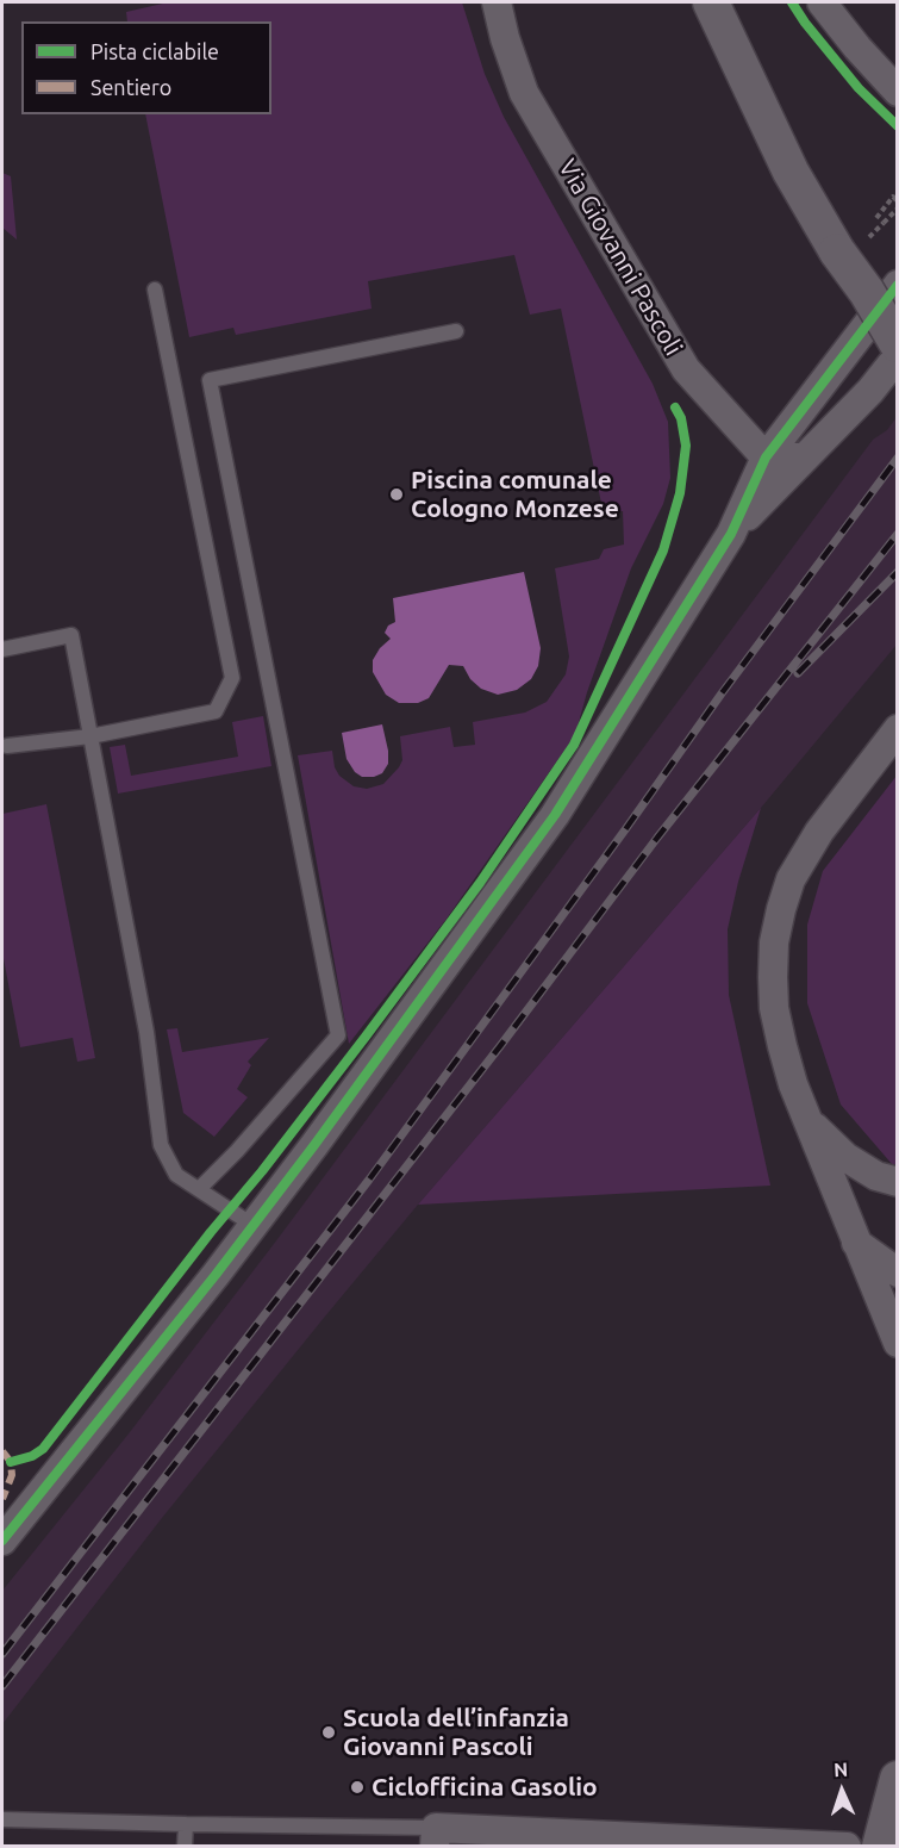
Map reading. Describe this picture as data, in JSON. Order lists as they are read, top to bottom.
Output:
{
  "streets": {
    "street": ["Via Giovanni Pascoli"]
  },
  "places": ["Piscina comunale Cologno Monzese", "Scuola dell’infanzia Giovanni Pascoli", "Ciclofficina Gasolio"],
  "legend": ["Pista ciclabile", "Sentiero"],
  "north": "top"
}
